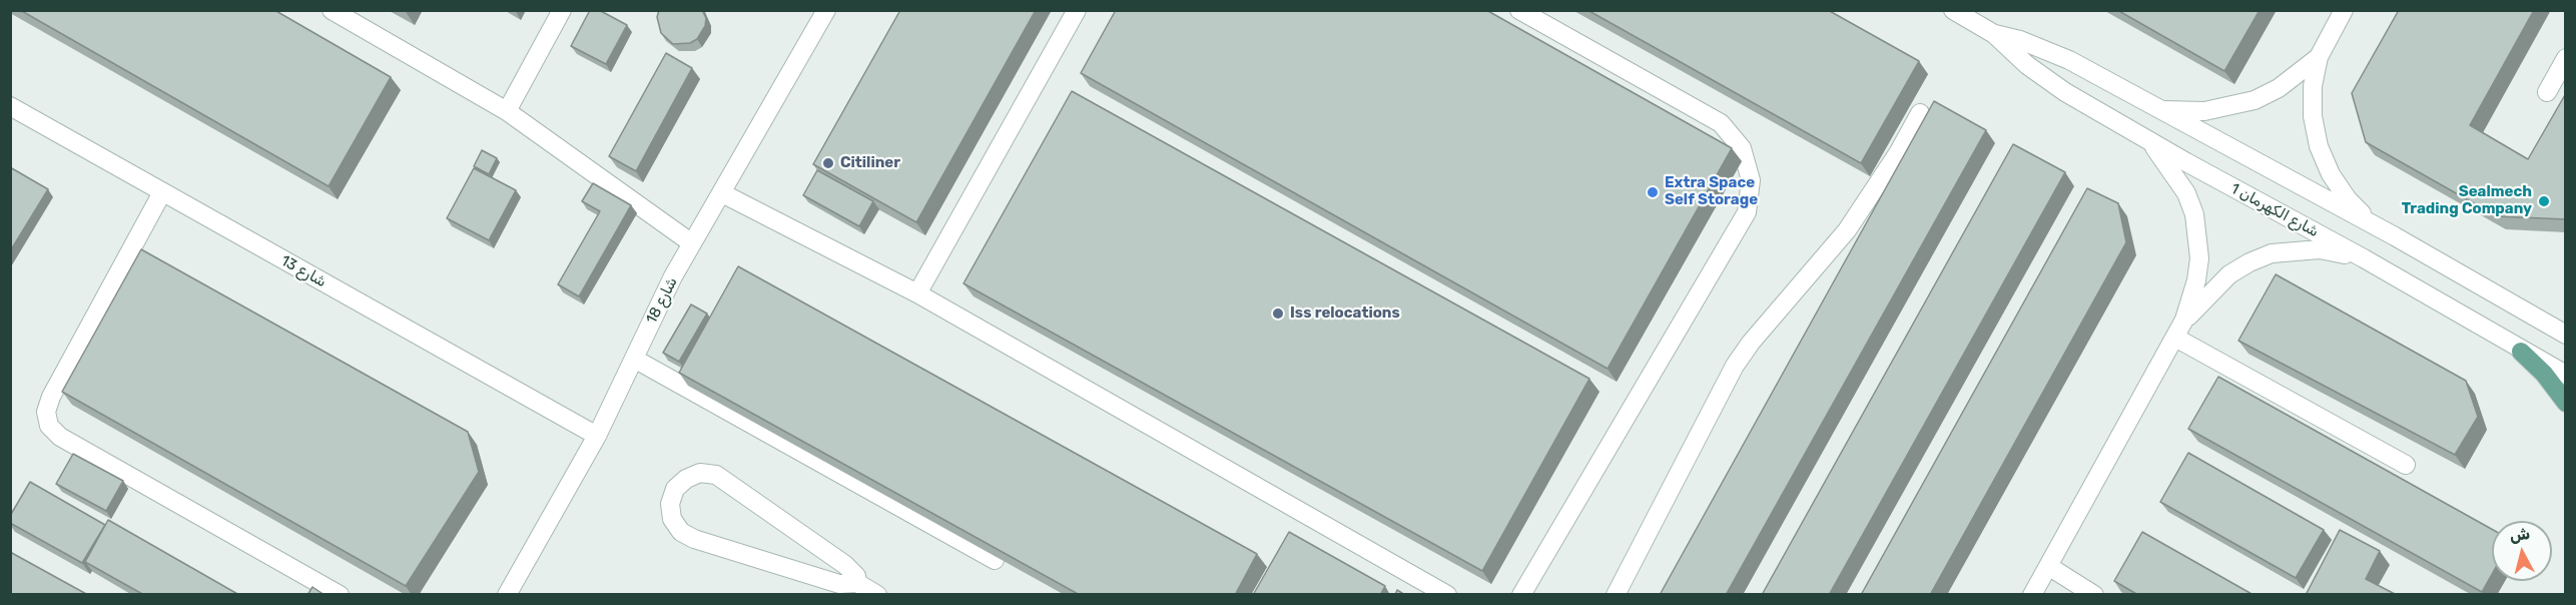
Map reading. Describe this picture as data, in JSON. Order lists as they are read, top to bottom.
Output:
{
  "streets": {
    "street": ["شارع الكهرمان 1", "شارع 13", "شارع 18"]
  },
  "crossings": [
    ["شارع 13", "شارع 18"]
  ],
  "places": [
    "Citiliner",
    "Extra Space Self Storage",
    "Sealmech Trading Company",
    "Iss relocations"
  ],
  "north": "top"
}
